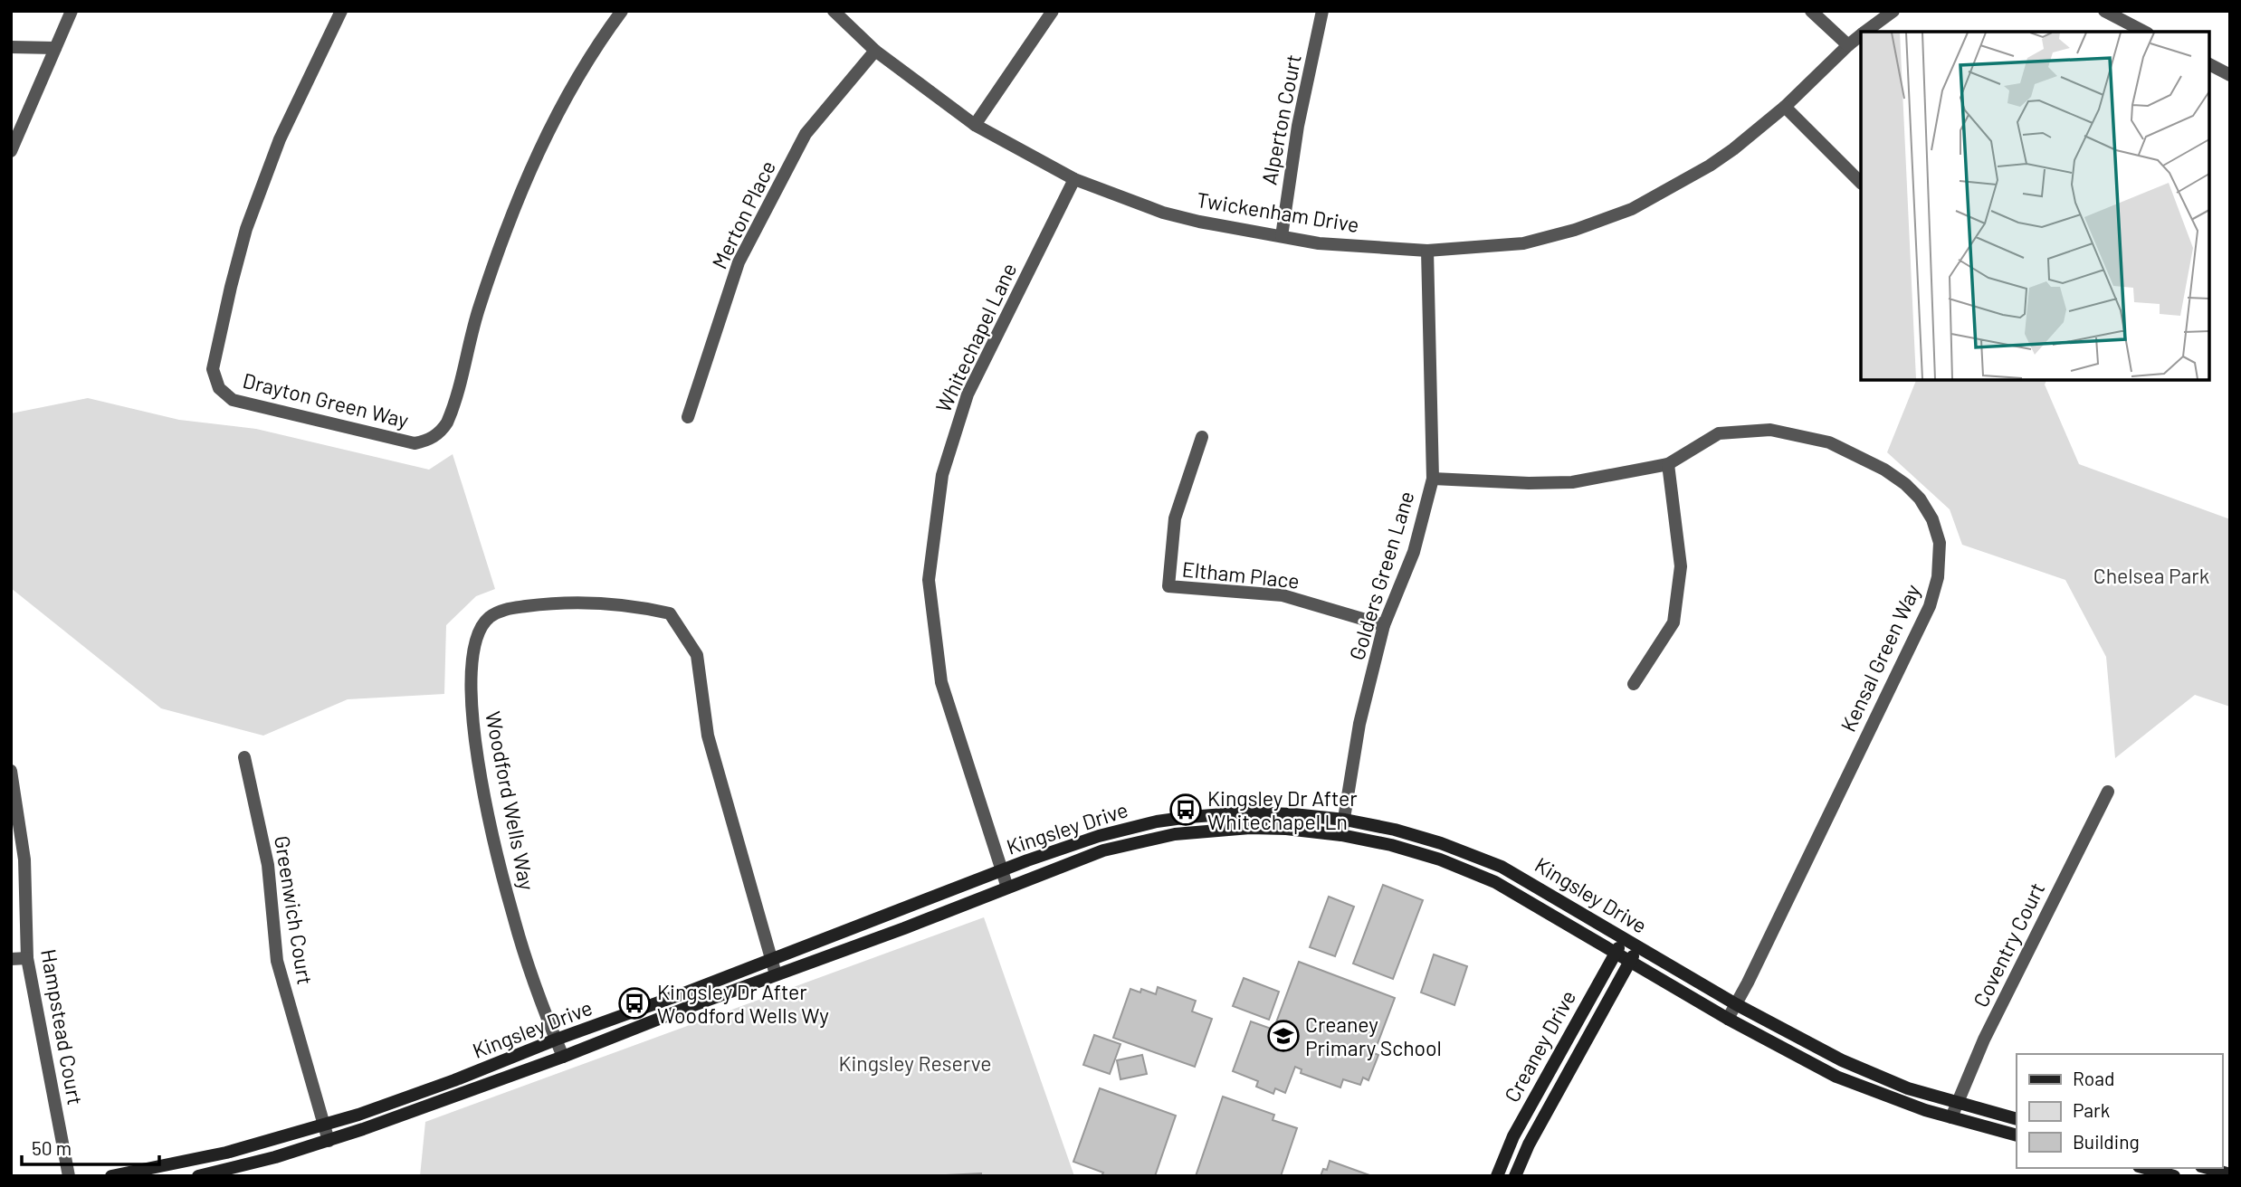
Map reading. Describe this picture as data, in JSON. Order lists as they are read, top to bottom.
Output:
{
  "streets": {
    "main road": ["Kingsley Drive", "Creaney Drive"],
    "street": [
      "Alperton Court",
      "Twickenham Drive",
      "Merton Place",
      "Whitechapel Lane",
      "Drayton Green Way",
      "Eltham Place",
      "Golders Green Lane",
      "Kensal Green Way",
      "Woodford Wells Way",
      "Greenwich Court",
      "Coventry Court",
      "Hampstead Court"
    ]
  },
  "crossings": [
    ["Alperton Court", "Twickenham Drive"],
    ["Twickenham Drive", "Merton Place"],
    ["Twickenham Drive", "Whitechapel Lane"],
    ["Twickenham Drive", "Golders Green Lane"],
    ["Whitechapel Lane", "Kingsley Drive"],
    ["Eltham Place", "Golders Green Lane"],
    ["Golders Green Lane", "Kensal Green Way"],
    ["Golders Green Lane", "Kingsley Drive"],
    ["Kensal Green Way", "Kingsley Drive"],
    ["Woodford Wells Way", "Kingsley Drive"],
    ["Kingsley Drive", "Greenwich Court"],
    ["Kingsley Drive", "Coventry Court"],
    ["Kingsley Drive", "Creaney Drive"]
  ],
  "parks": ["Chelsea Park", "Kingsley Reserve"],
  "places": {
    "bus stop": ["Kingsley Dr After Whitechapel Ln", "Kingsley Dr After Woodford Wells Wy"],
    "school or university": ["Creaney Primary School"]
  },
  "legend": ["Road", "Park", "Building"],
  "scale_bar": "50 m"
}
